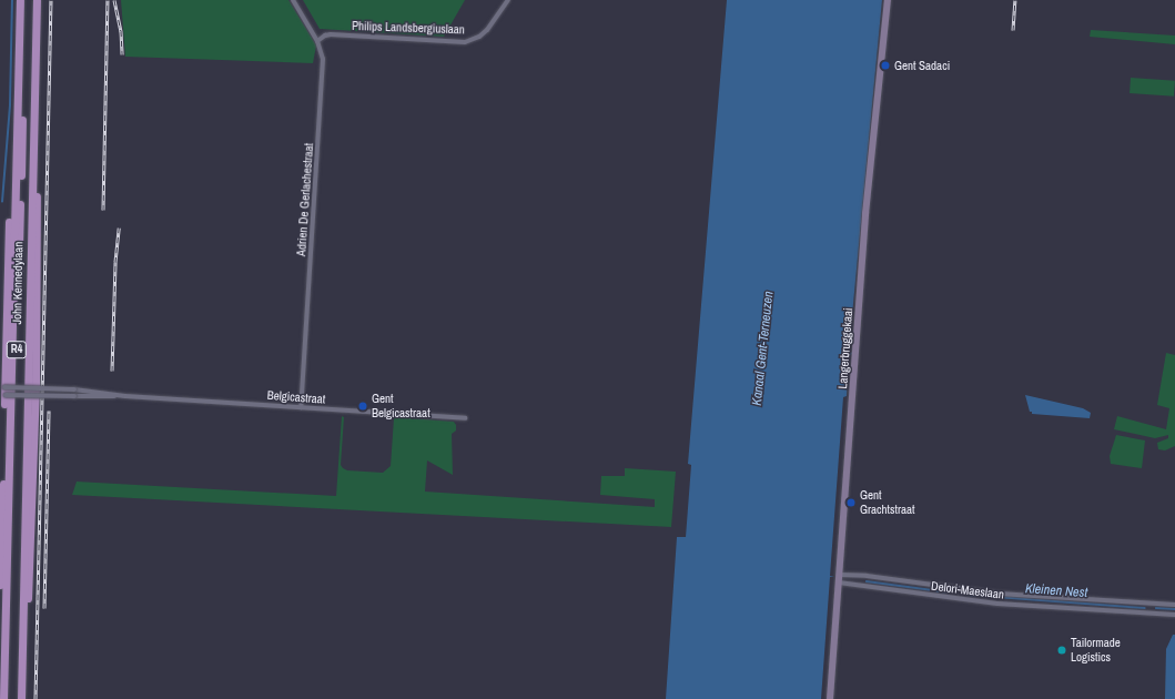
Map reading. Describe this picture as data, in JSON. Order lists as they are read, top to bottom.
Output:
{
  "streets": {
    "highway": ["John Kennedylaan", "R4"],
    "main road": ["Langerbruggekaai"],
    "street": [
      "Philips Landsbergiuslaan",
      "Adrien De Gerlachestraat",
      "Belgicastraat",
      "Delori-Maeslaan"
    ]
  },
  "crossings": [
    ["Philips Landsbergiuslaan", "Adrien De Gerlachestraat"],
    ["Adrien De Gerlachestraat", "Belgicastraat"],
    ["John Kennedylaan", "R4"],
    ["Langerbruggekaai", "Delori-Maeslaan"],
    ["R4", "Belgicastraat"]
  ],
  "water": ["Kanaal Gent-Terneuzen", "Kleinen Nest"],
  "places": [
    "Gent Sadaci",
    "Gent Belgicastraat",
    "Gent Grachtstraat",
    "Tailormade Logistics"
  ]
}
